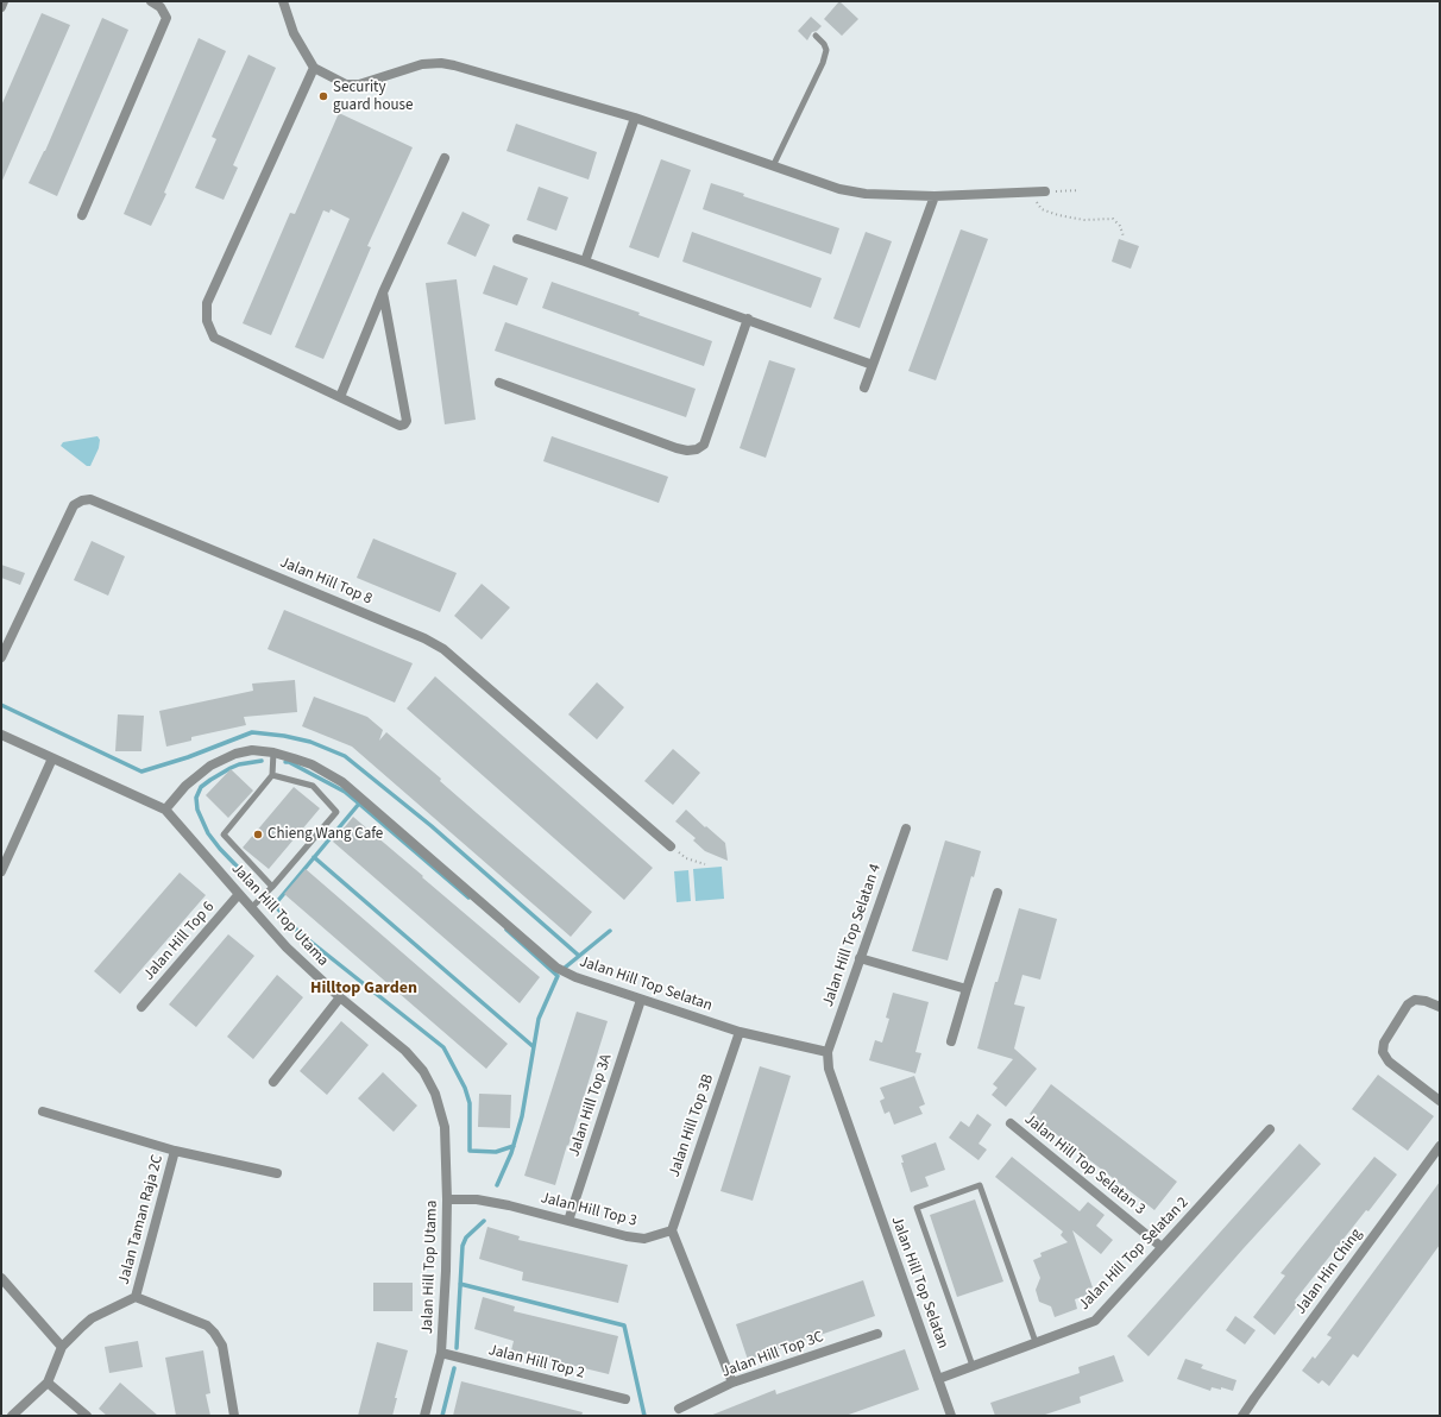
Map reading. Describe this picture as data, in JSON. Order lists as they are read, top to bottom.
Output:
{
  "streets": {
    "street": [
      "Jalan Hill Top 8",
      "Jalan Hill Top Utama",
      "Jalan Hill Top Selatan 4",
      "Jalan Hill Top 6",
      "Jalan Hill Top Selatan",
      "Jalan Hill Top 3A",
      "Jalan Hill Top 3B",
      "Jalan Hill Top Selatan 3",
      "Jalan Hill Top 3",
      "Jalan Taman Raja 2C",
      "Jalan Hill Top Selatan 2",
      "Jalan Hin Ching",
      "Jalan Hill Top 3C",
      "Jalan Hill Top 2"
    ]
  },
  "crossings": [
    ["Jalan Hill Top Utama", "Jalan Hill Top 6"],
    ["Jalan Hill Top Utama", "Jalan Hill Top Selatan"],
    ["Jalan Hill Top Utama", "Jalan Hill Top 3"],
    ["Jalan Hill Top Utama", "Jalan Hill Top 2"],
    ["Jalan Hill Top Selatan 4", "Jalan Hill Top Selatan"],
    ["Jalan Hill Top Selatan", "Jalan Hill Top 3A"],
    ["Jalan Hill Top Selatan", "Jalan Hill Top 3B"],
    ["Jalan Hill Top Selatan", "Jalan Hill Top Selatan 2"],
    ["Jalan Hill Top 3A", "Jalan Hill Top 3"],
    ["Jalan Hill Top 3B", "Jalan Hill Top 3"],
    ["Jalan Hill Top Selatan 3", "Jalan Hill Top Selatan 2"]
  ],
  "districts": ["Hilltop Garden"],
  "places": ["Security guard house", "Chieng Wang Cafe"]
}
